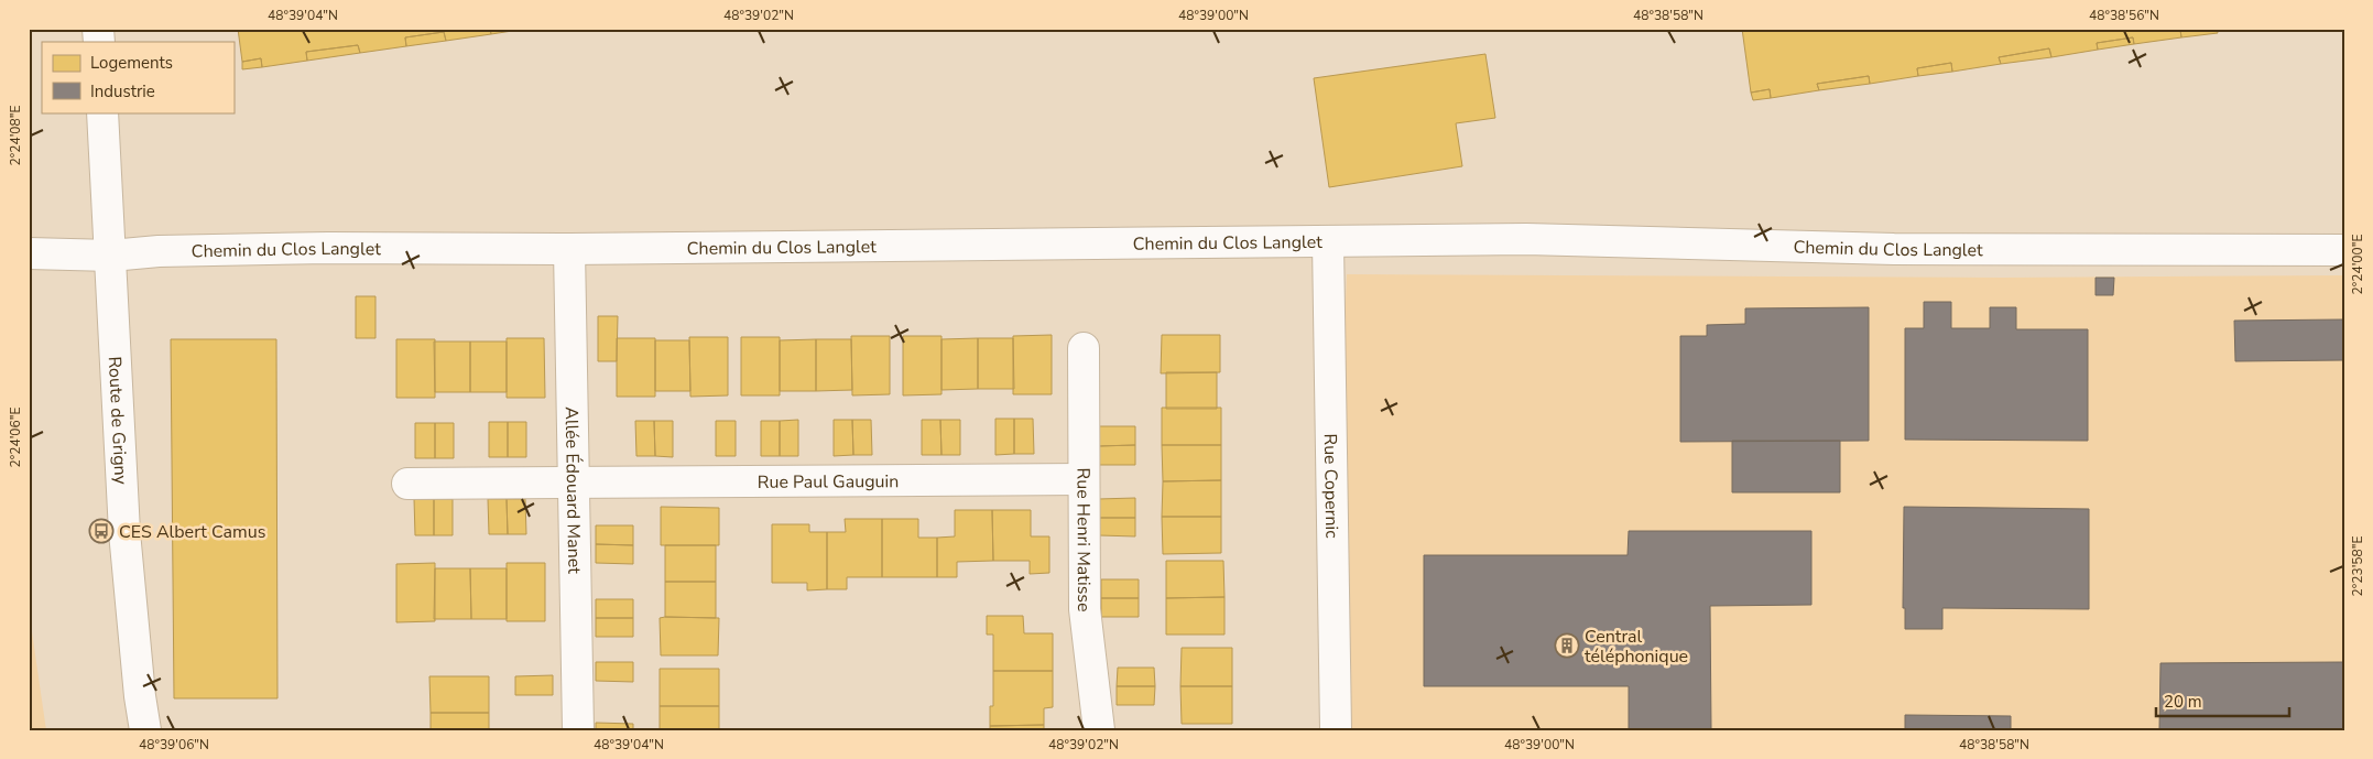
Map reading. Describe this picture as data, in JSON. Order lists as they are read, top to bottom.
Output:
{
  "streets": {
    "street": [
      "Chemin du Clos Langlet",
      "Route de Grigny",
      "Rue Paul Gauguin",
      "Rue Copernic",
      "Allée Édouard Manet",
      "Rue Henri Matisse"
    ]
  },
  "crossings": [
    ["Chemin du Clos Langlet", "Route de Grigny"],
    ["Chemin du Clos Langlet", "Rue Copernic"],
    ["Chemin du Clos Langlet", "Allée Édouard Manet"],
    ["Rue Paul Gauguin", "Allée Édouard Manet"],
    ["Rue Paul Gauguin", "Rue Henri Matisse"]
  ],
  "places": {
    "bus stop": ["CES Albert Camus"],
    "building": ["Central téléphonique"]
  },
  "legend": ["Logements", "Industrie"],
  "scale_bar": "20 m",
  "coordinates": [
    "48°39'04\"N",
    "48°39'02\"N",
    "48°39'00\"N",
    "48°38'58\"N",
    "48°38'56\"N",
    "2°24'08\"E",
    "2°24'00\"E",
    "2°24'06\"E",
    "2°23'58\"E",
    "48°39'06\"N"
  ]
}
